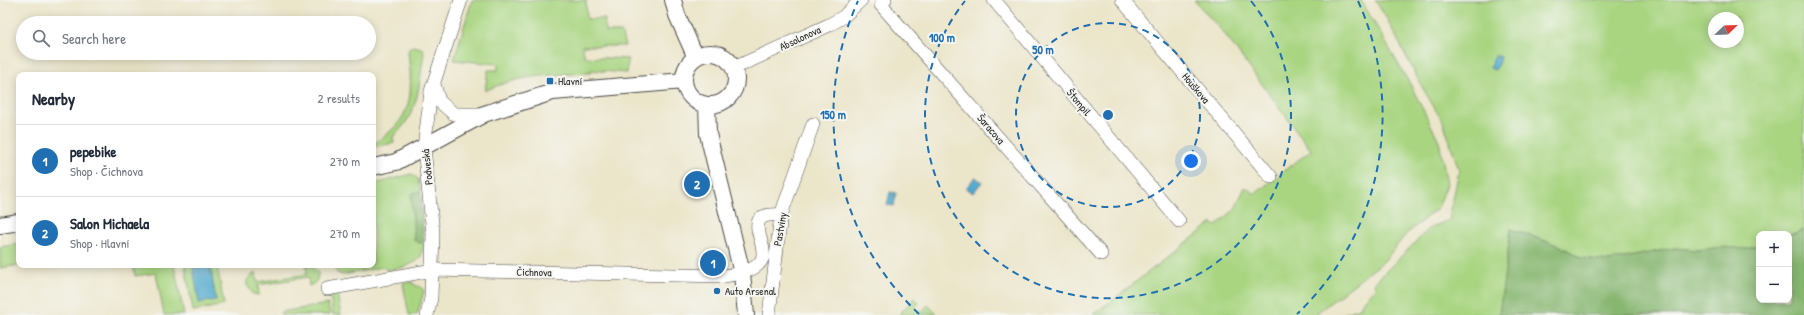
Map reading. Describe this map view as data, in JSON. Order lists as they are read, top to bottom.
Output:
{
  "streets": {
    "street": [
      "Absolonova",
      "Houškova",
      "Štompil",
      "Šaracova",
      "Podveská",
      "Pastviny",
      "Čichnova"
    ]
  },
  "crossings": [
    ["Podveská", "Čichnova"]
  ],
  "places": {
    "transit": ["Hlavní"],
    "other": ["Auto Arsenal"]
  },
  "north": "top right",
  "page": {
    "search": "Search here",
    "heading": ["Nearby", "2 results"],
    "list": [
      {
        "mark": "1",
        "name": "pepebike",
        "note": "Shop · Čichnova",
        "value": "270 m"
      },
      {
        "mark": "2",
        "name": "Salon Michaela",
        "note": "Shop · Hlavní",
        "value": "270 m"
      }
    ],
    "pins": ["2", "1"],
    "map_buttons": ["+", "−"]
  },
  "rings": ["100 m", "50 m", "150 m"]
}
